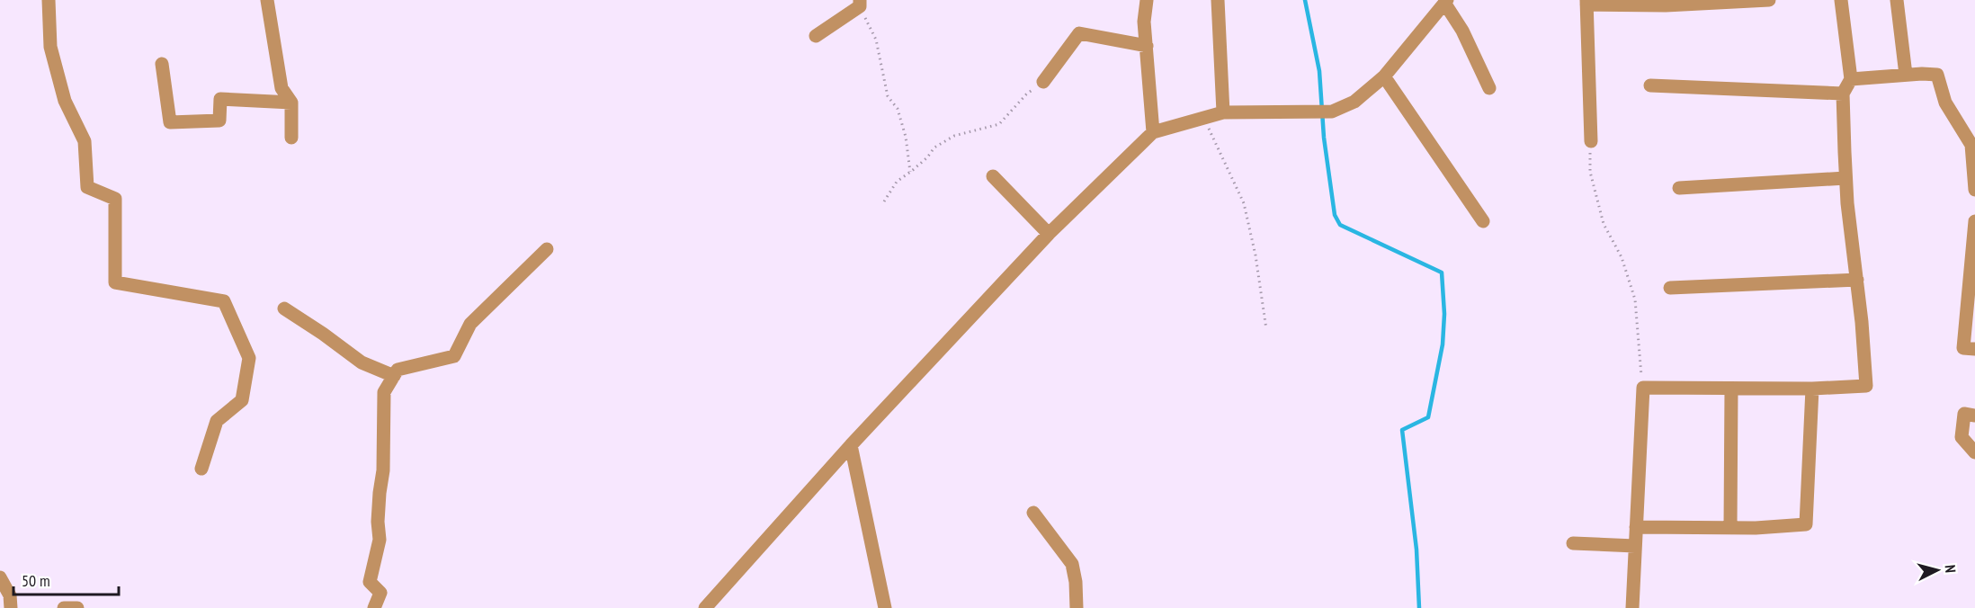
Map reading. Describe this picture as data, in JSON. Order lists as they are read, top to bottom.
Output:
{
  "scale_bar": "50 m",
  "north": "right"
}
